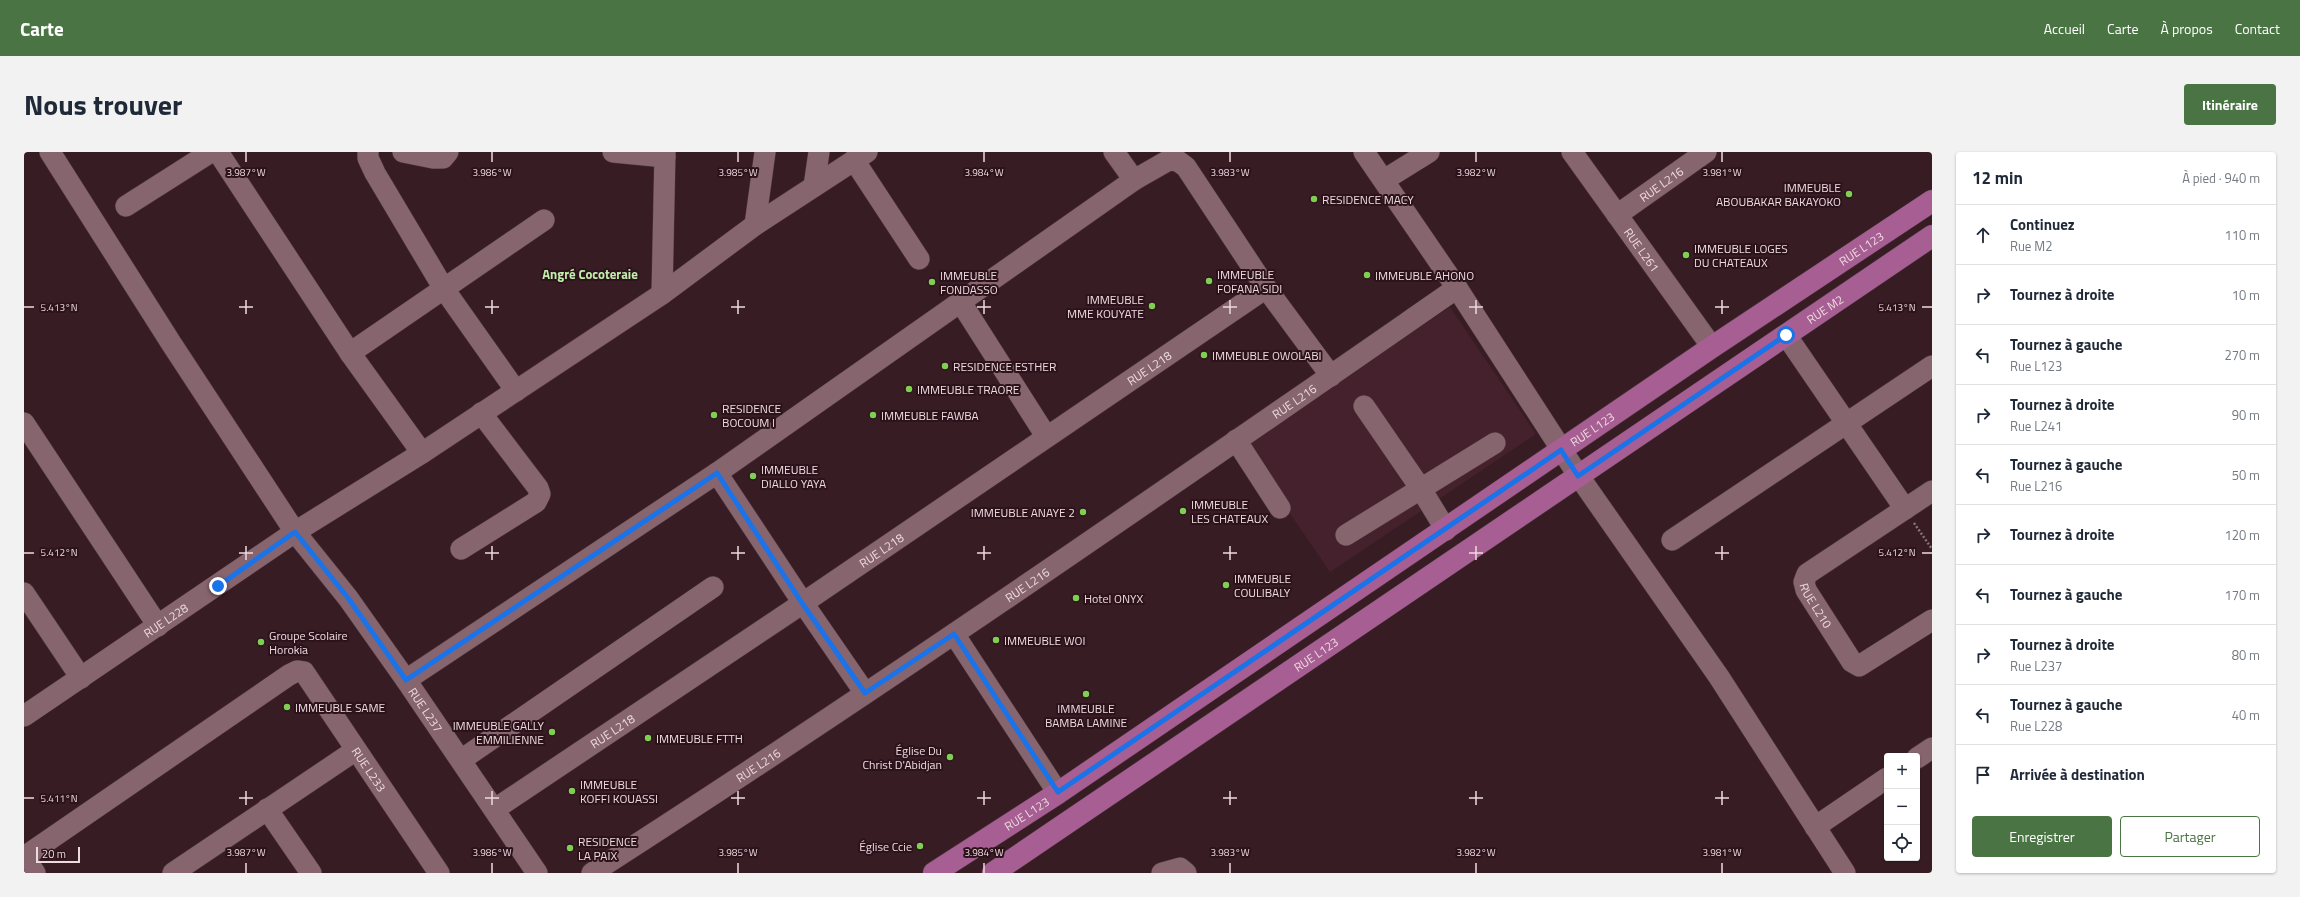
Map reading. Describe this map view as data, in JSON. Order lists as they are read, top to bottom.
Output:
{
  "streets": {
    "main road": ["RUE L123", "RUE M2"],
    "street": [
      "RUE L216",
      "RUE L261",
      "RUE L218",
      "RUE L210",
      "RUE L228",
      "RUE L237",
      "RUE L233"
    ]
  },
  "crossings": [
    ["RUE L216", "RUE L261"],
    ["RUE L123", "RUE L261"],
    ["RUE L123", "RUE M2"],
    ["RUE L218", "RUE L237"],
    ["RUE L228", "RUE L237"]
  ],
  "districts": ["Angré Cocoteraie"],
  "places": [
    "IMMEUBLE ABOUBAKAR BAKAYOKO",
    "RESIDENCE MACY",
    "IMMEUBLE LOGES DU CHATEAUX",
    "IMMEUBLE AHONO",
    "IMMEUBLE FOFANA SIDI",
    "IMMEUBLE FONDASSO",
    "IMMEUBLE MME KOUYATE",
    "IMMEUBLE OWOLABI",
    "RESIDENCE ESTHER",
    "IMMEUBLE TRAORE",
    "RESIDENCE BOCOUM I",
    "IMMEUBLE FAWBA",
    "IMMEUBLE DIALLO YAYA",
    "IMMEUBLE LES CHATEAUX",
    "IMMEUBLE ANAYE 2",
    "IMMEUBLE COULIBALY",
    "Hotel ONYX",
    "IMMEUBLE WOI",
    "Groupe Scolaire Horokia",
    "IMMEUBLE BAMBA LAMINE",
    "IMMEUBLE SAME",
    "IMMEUBLE GALLY EMMILIENNE",
    "IMMEUBLE FTTH",
    "Église Du Christ D'Abidjan",
    "IMMEUBLE KOFFI KOUASSI",
    "Église Ccie",
    "RESIDENCE LA PAIX"
  ],
  "scale_bar": "20 m",
  "page": {
    "header": "Carte",
    "nav": [
      "Accueil",
      "Carte",
      "À propos",
      "Contact"
    ],
    "title": "Nous trouver",
    "buttons": [
      "Itinéraire",
      ["Enregistrer", "Partager"]
    ],
    "heading": ["12 min", "À pied · 940 m"],
    "list": [
      ["Continuez", "Rue M2", "110 m"],
      ["Tournez à droite", "10 m"],
      ["Tournez à gauche", "Rue L123", "270 m"],
      ["Tournez à droite", "Rue L241", "90 m"],
      ["Tournez à gauche", "Rue L216", "50 m"],
      ["Tournez à droite", "120 m"],
      ["Tournez à gauche", "170 m"],
      ["Tournez à droite", "Rue L237", "80 m"],
      ["Tournez à gauche", "Rue L228", "40 m"],
      "Arrivée à destination"
    ],
    "map_buttons": ["+", "−"],
    "scale": "20 m"
  },
  "coordinates": [
    "3.987°W",
    "3.986°W",
    "3.985°W",
    "3.984°W",
    "3.983°W",
    "3.982°W",
    "3.981°W",
    "5.413°N",
    "5.412°N",
    "5.411°N"
  ]
}
